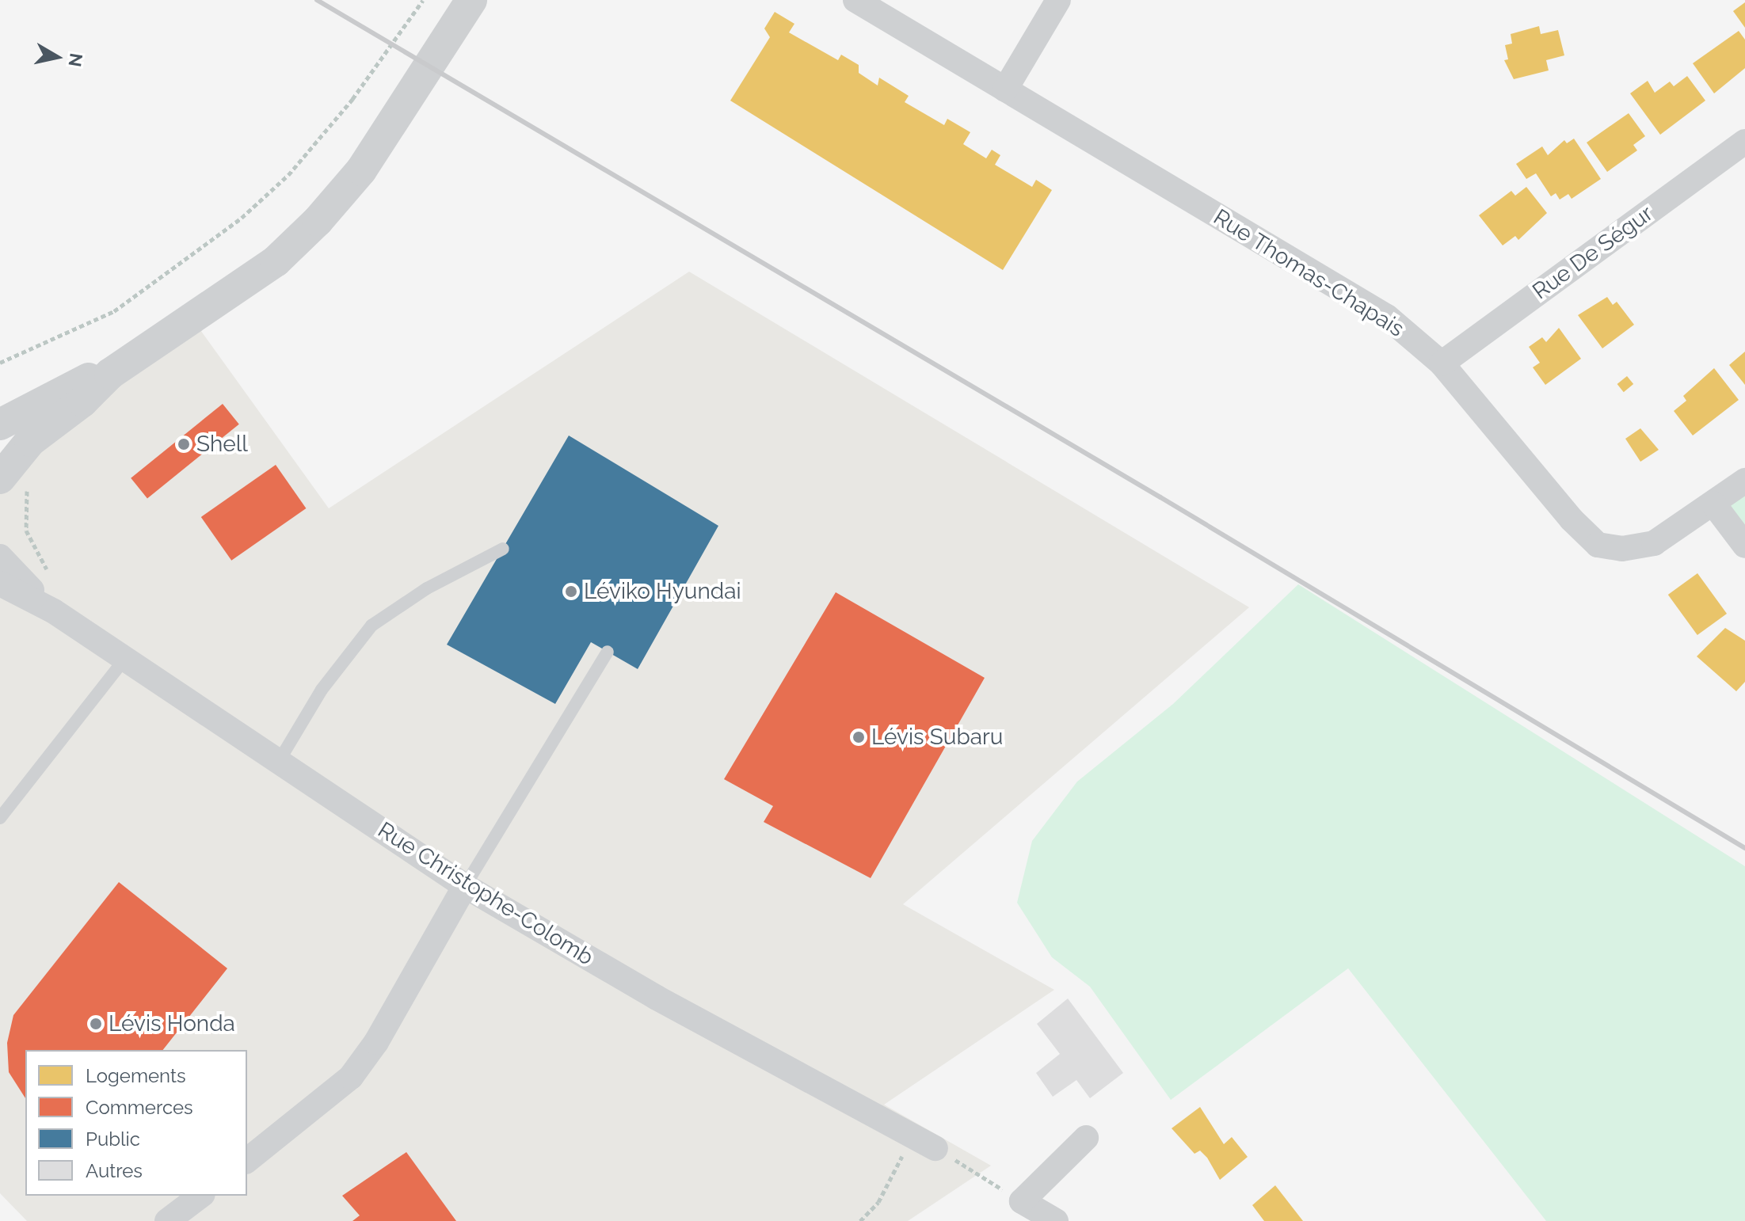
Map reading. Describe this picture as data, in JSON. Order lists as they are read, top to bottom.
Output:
{
  "streets": {
    "street": ["Rue De Ségur", "Rue Thomas-Chapais", "Rue Christophe-Colomb"]
  },
  "crossings": [
    ["Rue De Ségur", "Rue Thomas-Chapais"]
  ],
  "places": [
    "Shell",
    "Léviko Hyundai",
    "Lévis Subaru",
    "Lévis Honda"
  ],
  "legend": [
    "Logements",
    "Commerces",
    "Public",
    "Autres"
  ],
  "north": "right"
}
